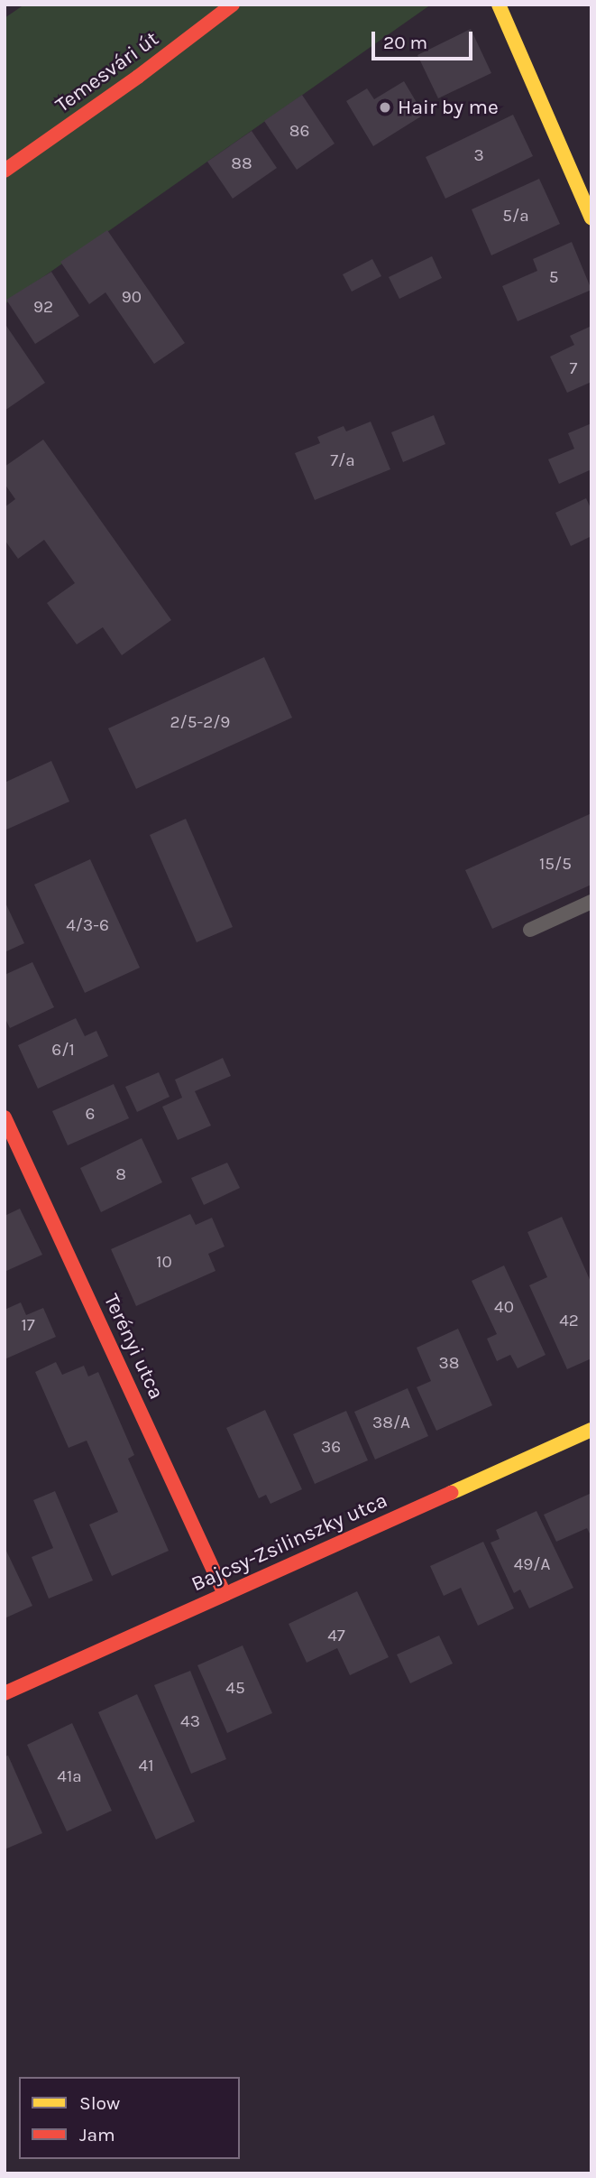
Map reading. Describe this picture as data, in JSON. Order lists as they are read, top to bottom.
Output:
{
  "streets": {
    "street": ["Temesvári út", "Terényi utca", "Bajcsy-Zsilinszky utca"]
  },
  "crossings": [
    ["Terényi utca", "Bajcsy-Zsilinszky utca"]
  ],
  "places": ["Hair by me"],
  "house_numbers": [
    "86",
    "3",
    "88",
    "5/a",
    "5",
    "90",
    "92",
    "7",
    "7/a",
    "2/5-2/9",
    "15/5",
    "4/3-6",
    "6/1",
    "6",
    "8",
    "10",
    "40",
    "42",
    "17",
    "38",
    "38/A",
    "36",
    "49/A",
    "47",
    "45",
    "43",
    "41",
    "41a"
  ],
  "legend": ["Slow", "Jam"],
  "scale_bar": "20 m"
}
